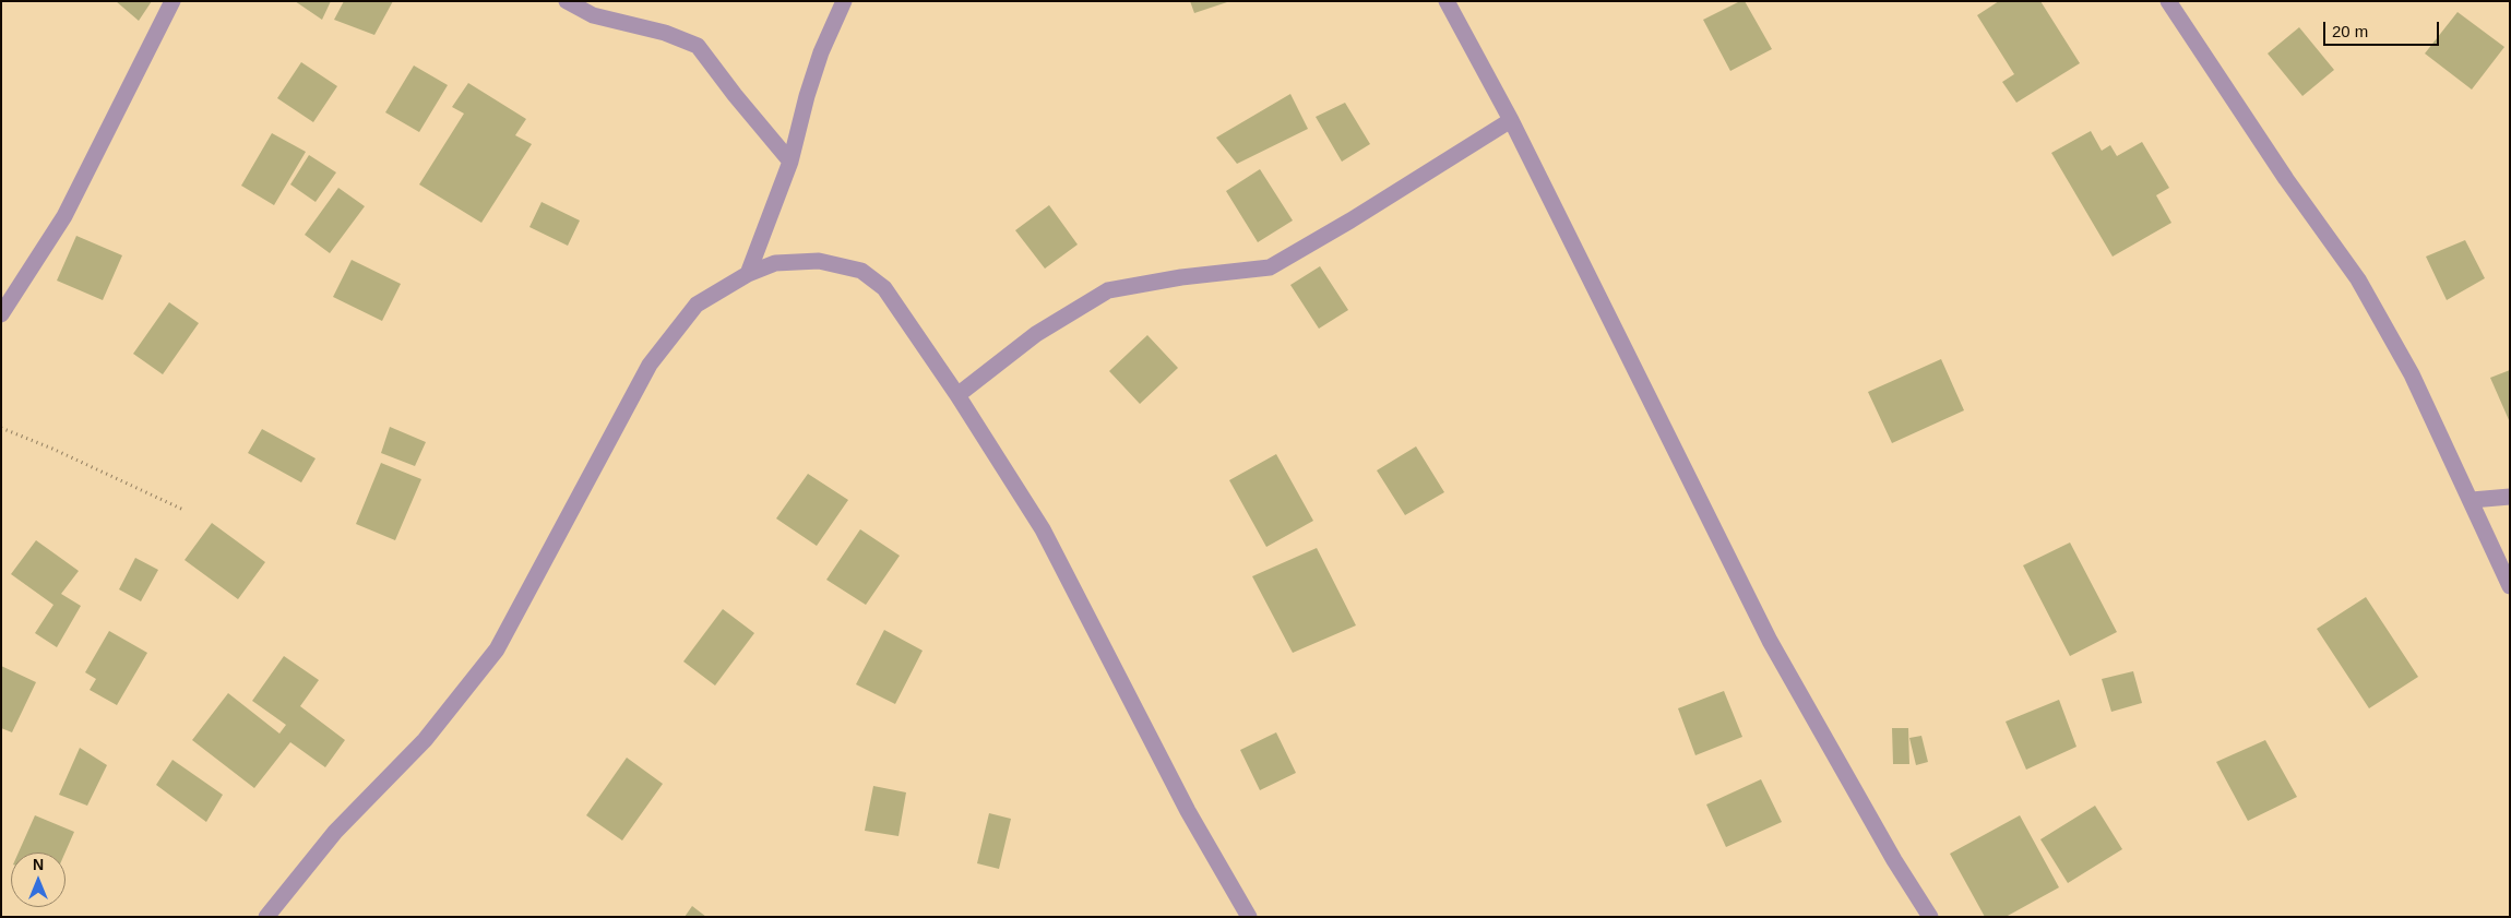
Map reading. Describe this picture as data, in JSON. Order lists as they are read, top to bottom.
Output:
{
  "scale_bar": "20 m",
  "north": "top"
}
